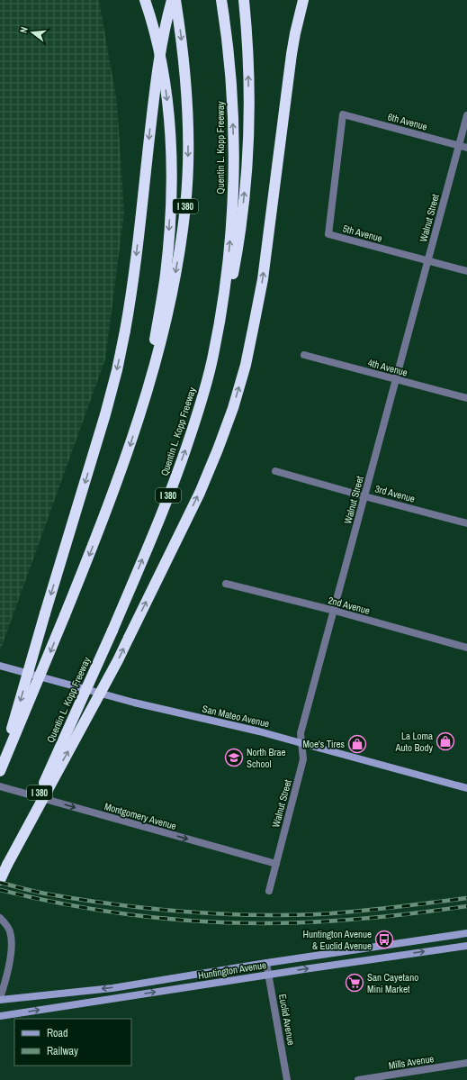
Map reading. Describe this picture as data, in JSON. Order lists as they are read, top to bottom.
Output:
{
  "streets": {
    "highway": ["Quentin L. Kopp Freeway", "I 380"],
    "street": [
      "6th Avenue",
      "Walnut Street",
      "5th Avenue",
      "4th Avenue",
      "3rd Avenue",
      "2nd Avenue",
      "San Mateo Avenue",
      "Montgomery Avenue",
      "Huntington Avenue",
      "Euclid Avenue",
      "Mills Avenue"
    ]
  },
  "crossings": [
    ["6th Avenue", "Walnut Street"],
    ["6th Avenue", "5th Avenue"],
    ["Walnut Street", "5th Avenue"],
    ["Walnut Street", "4th Avenue"],
    ["Walnut Street", "3rd Avenue"],
    ["Walnut Street", "2nd Avenue"],
    ["Walnut Street", "San Mateo Avenue"],
    ["Walnut Street", "Montgomery Avenue"],
    ["Huntington Avenue", "Euclid Avenue"]
  ],
  "one_way": ["Montgomery Avenue"],
  "places": {
    "shop": ["La Loma Auto Body", "Moe's Tires"],
    "school or university": ["North Brae School"],
    "bus stop": ["Huntington Avenue & Euclid Avenue"],
    "supermarket": ["San Cayetano Mini Market"]
  },
  "legend": ["Road", "Railway"],
  "north": "left"
}
